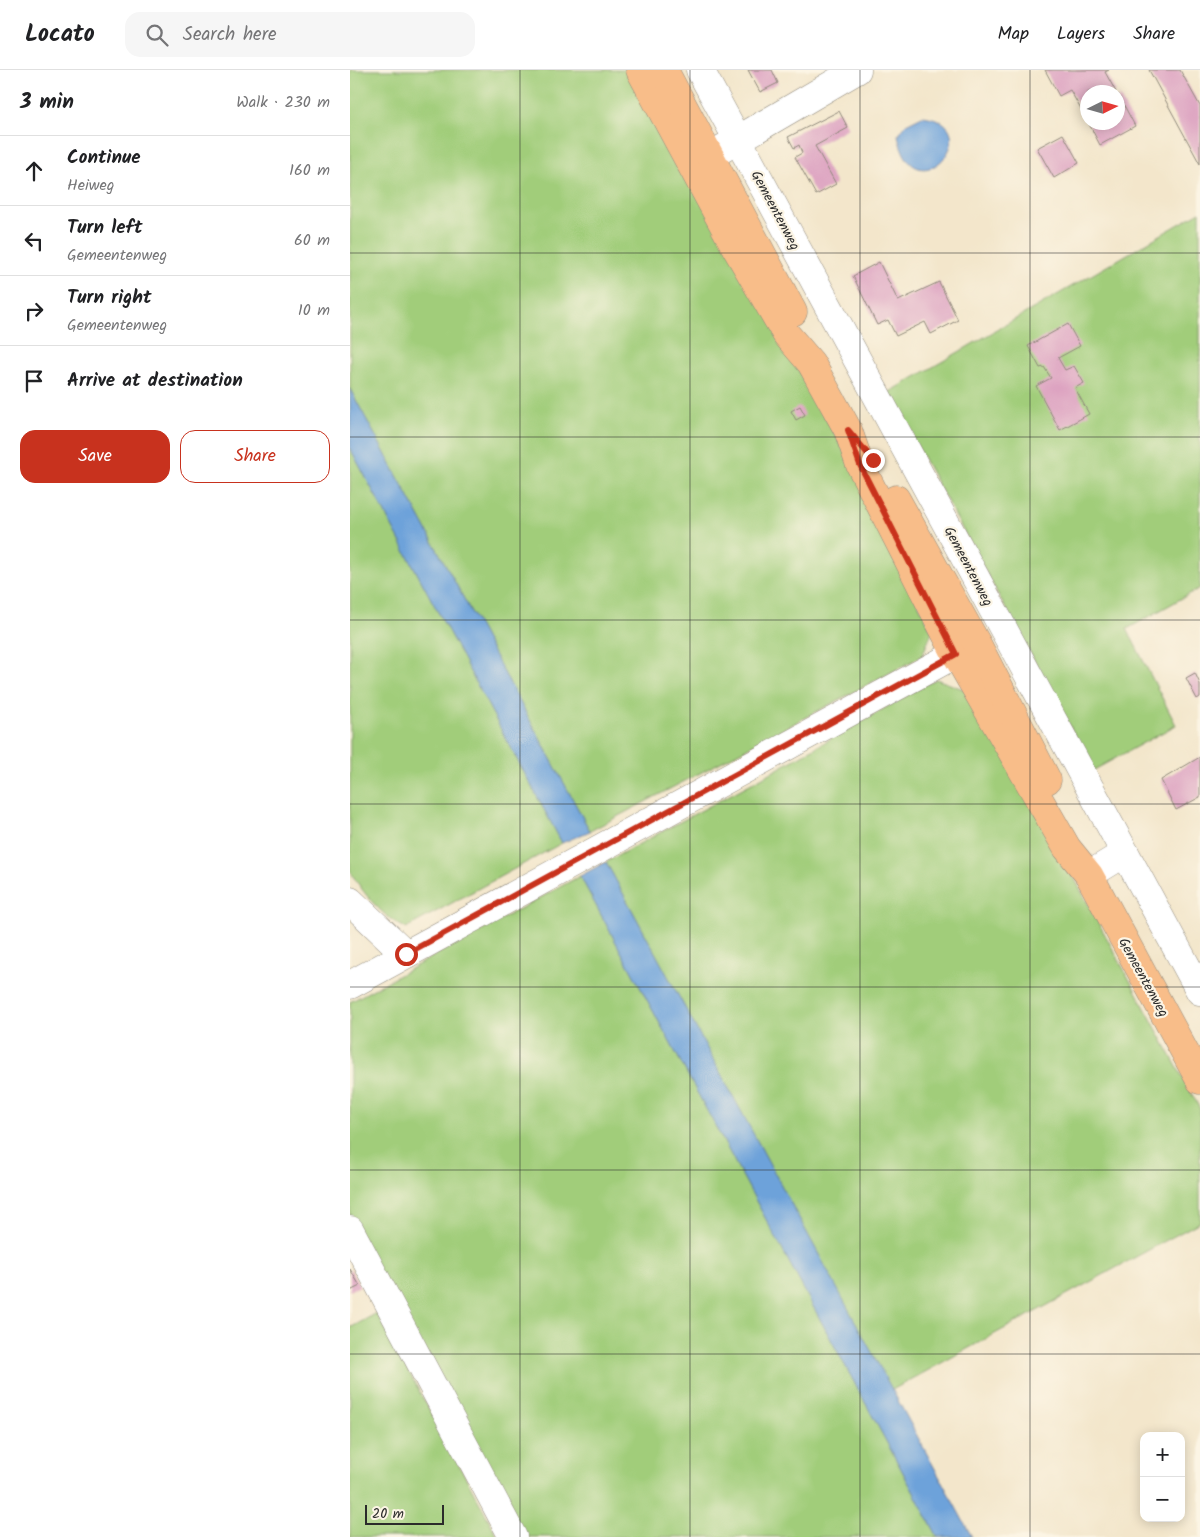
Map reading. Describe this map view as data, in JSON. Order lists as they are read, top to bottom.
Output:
{
  "streets": {
    "main road": ["Gemeentenweg"]
  },
  "scale_bar": "20 m",
  "north": "right",
  "page": {
    "header": "Locato",
    "search": "Search here",
    "nav": ["Map", "Layers", "Share"],
    "heading": ["3 min", "Walk · 230 m"],
    "list": [
      ["Continue", "Heiweg", "160 m"],
      ["Turn left", "Gemeentenweg", "60 m"],
      ["Turn right", "Gemeentenweg", "10 m"],
      "Arrive at destination"
    ],
    "buttons": ["Save", "Share"],
    "map_buttons": ["+", "−"],
    "scale": "20 m"
  }
}
